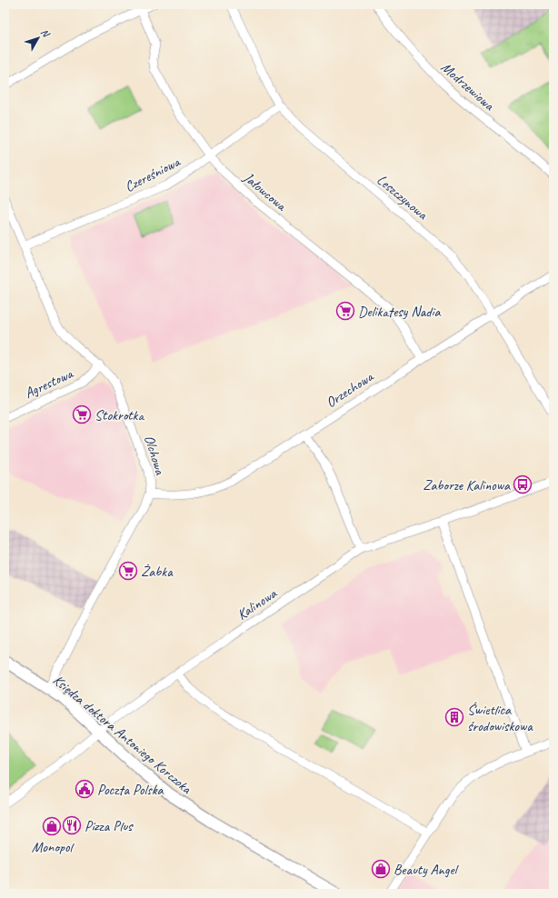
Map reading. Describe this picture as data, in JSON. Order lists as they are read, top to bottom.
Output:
{
  "streets": {
    "street": [
      "Modrzewiowa",
      "Czereśniowa",
      "Jałowcowa",
      "Leszczynowa",
      "Agrestowa",
      "Orzechowa",
      "Olchowa",
      "Kalinowa",
      "Księdza doktora Antoniego Korczoka"
    ]
  },
  "crossings": [
    ["Czereśniowa", "Jałowcowa"],
    ["Czereśniowa", "Leszczynowa"],
    ["Czereśniowa", "Olchowa"],
    ["Jałowcowa", "Orzechowa"],
    ["Leszczynowa", "Orzechowa"],
    ["Agrestowa", "Olchowa"],
    ["Orzechowa", "Olchowa"],
    ["Olchowa", "Księdza doktora Antoniego Korczoka"],
    ["Kalinowa", "Księdza doktora Antoniego Korczoka"]
  ],
  "places": {
    "supermarket": ["Delikatesy Nadia", "Stokrotka", "Żabka"],
    "bus stop": ["Zaborze Kalinowa"],
    "building": ["Świetlica środowiskowa"],
    "public building": ["Poczta Polska"],
    "restaurant": ["Pizza Plus"],
    "shop": ["Monopol", "Beauty Angel"]
  },
  "north": "top right"
}
